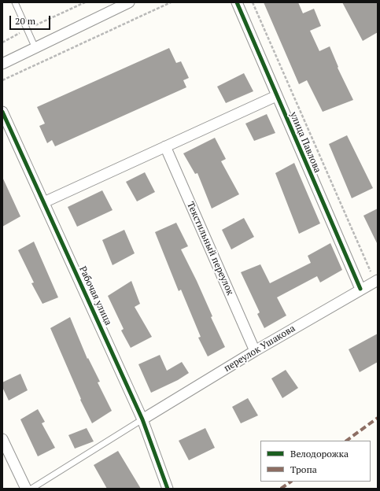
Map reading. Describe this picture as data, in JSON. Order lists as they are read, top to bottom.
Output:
{
  "streets": {
    "street": [
      "улица Павлова",
      "Текстильный переулок",
      "Рабочая улица",
      "переулок Ушакова"
    ]
  },
  "crossings": [
    ["улица Павлова", "переулок Ушакова"],
    ["Текстильный переулок", "переулок Ушакова"],
    ["Рабочая улица", "переулок Ушакова"]
  ],
  "legend": ["Велодорожка", "Тропа"],
  "scale_bar": "20 m"
}
